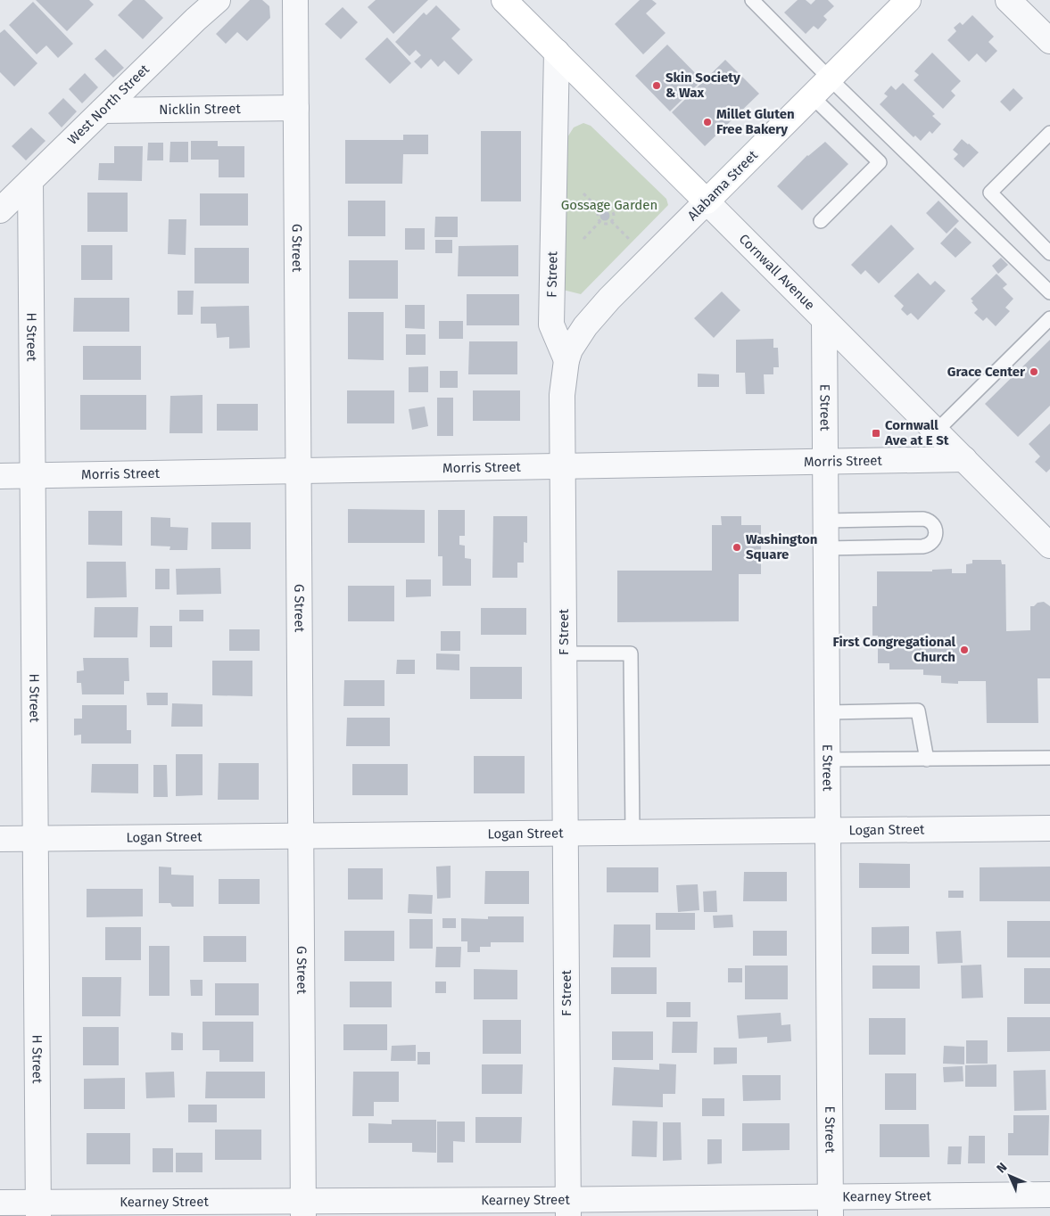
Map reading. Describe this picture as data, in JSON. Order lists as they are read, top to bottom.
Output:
{
  "streets": {
    "main road": ["Alabama Street", "Cornwall Avenue"],
    "street": [
      "West North Street",
      "Nicklin Street",
      "G Street",
      "F Street",
      "H Street",
      "E Street",
      "Morris Street",
      "Logan Street",
      "Kearney Street"
    ]
  },
  "crossings": [
    ["West North Street", "Nicklin Street"],
    ["West North Street", "H Street"],
    ["Nicklin Street", "G Street"],
    ["Alabama Street", "Cornwall Avenue"],
    ["Alabama Street", "F Street"],
    ["G Street", "Morris Street"],
    ["G Street", "Logan Street"],
    ["G Street", "Kearney Street"],
    ["Cornwall Avenue", "F Street"],
    ["Cornwall Avenue", "E Street"],
    ["Cornwall Avenue", "Morris Street"],
    ["F Street", "Morris Street"],
    ["F Street", "Logan Street"],
    ["F Street", "Kearney Street"],
    ["H Street", "Morris Street"],
    ["H Street", "Logan Street"],
    ["H Street", "Kearney Street"],
    ["E Street", "Morris Street"],
    ["E Street", "Logan Street"],
    ["E Street", "Kearney Street"]
  ],
  "parks": ["Gossage Garden"],
  "places": {
    "other": [
      "Skin Society & Wax",
      "Millet Gluten Free Bakery",
      "Grace Center",
      "Washington Square",
      "First Congregational Church"
    ],
    "transit": ["Cornwall Ave at E St"]
  },
  "north": "top left"
}
